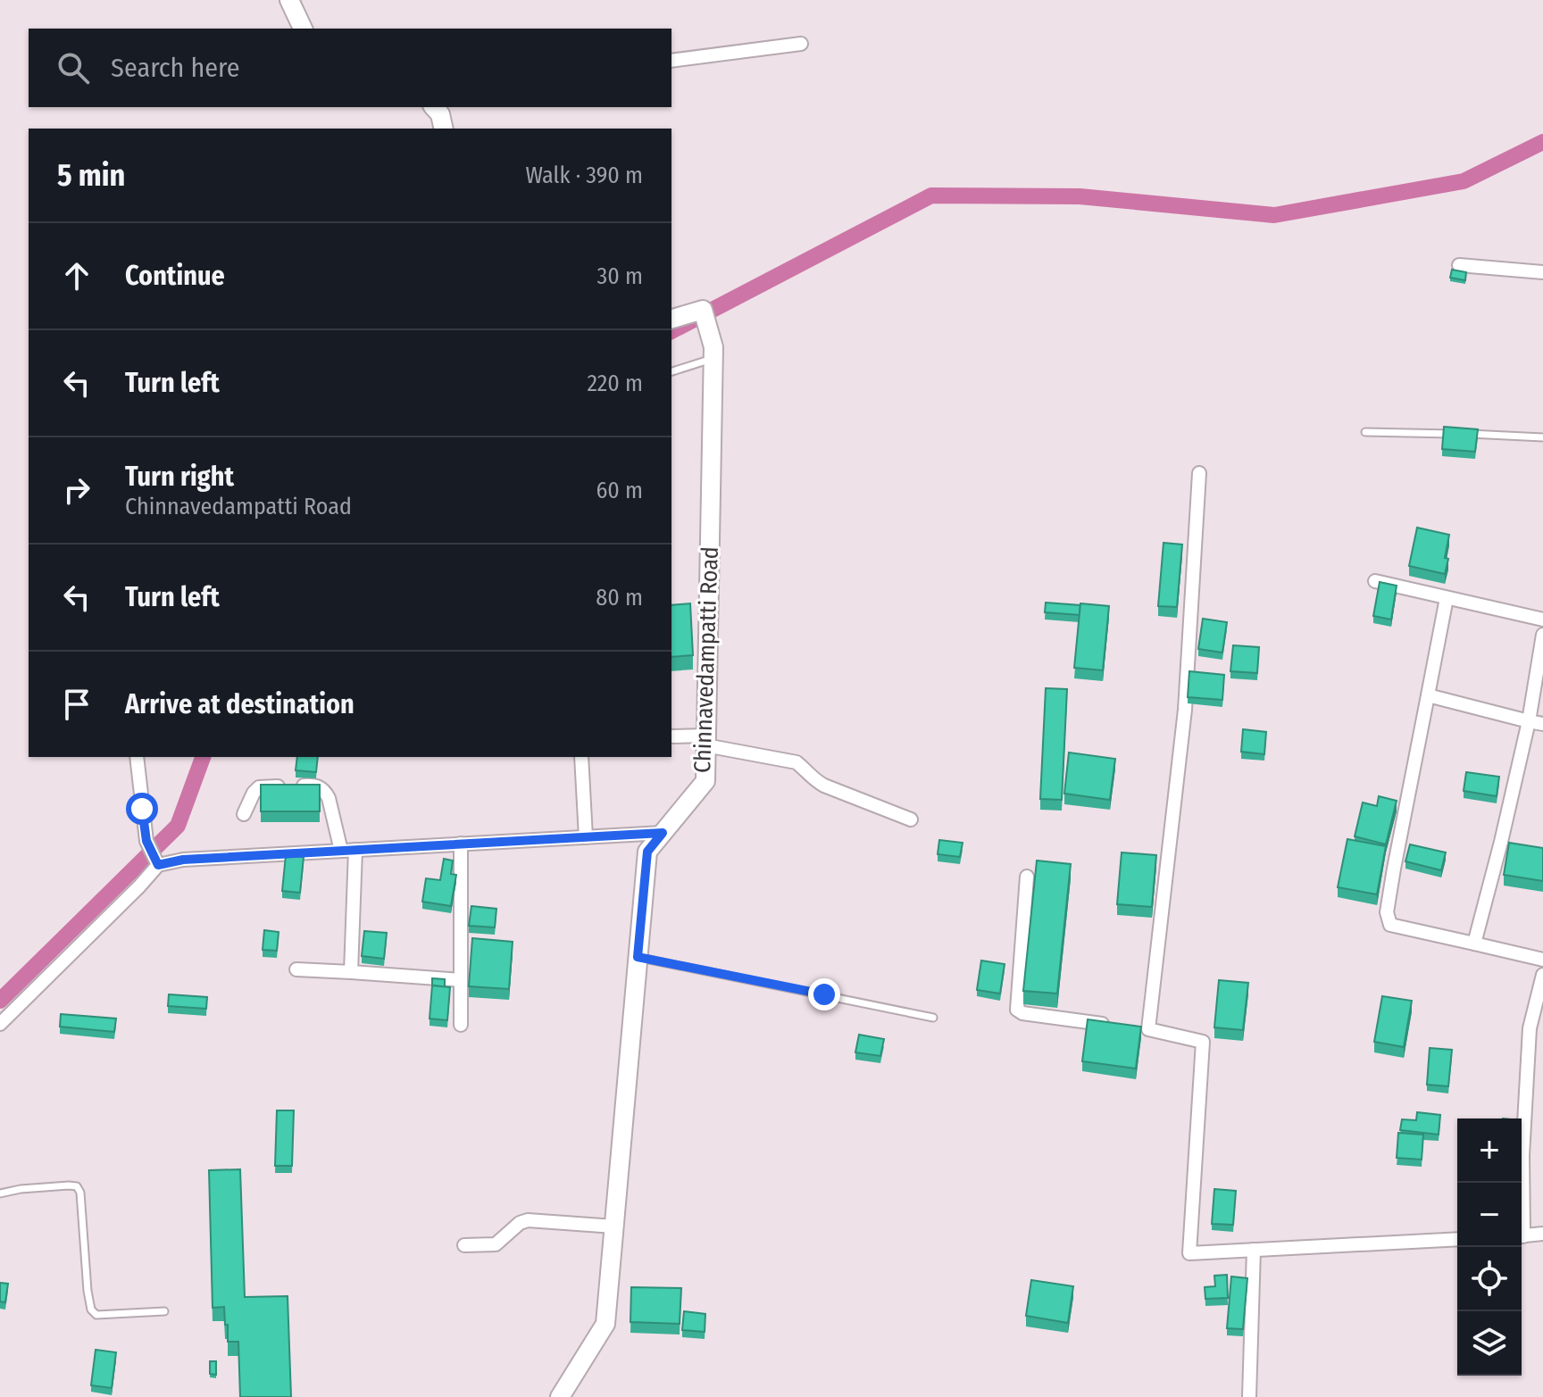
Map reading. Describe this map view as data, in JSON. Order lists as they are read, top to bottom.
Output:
{
  "streets": {
    "street": ["Chinnavedampatti Road"]
  },
  "page": {
    "search": "Search here",
    "heading": ["5 min", "Walk · 390 m"],
    "list": [
      ["Continue", "30 m"],
      ["Turn left", "220 m"],
      ["Turn right", "Chinnavedampatti Road", "60 m"],
      ["Turn left", "80 m"],
      "Arrive at destination"
    ],
    "map_buttons": ["+", "−"]
  }
}
